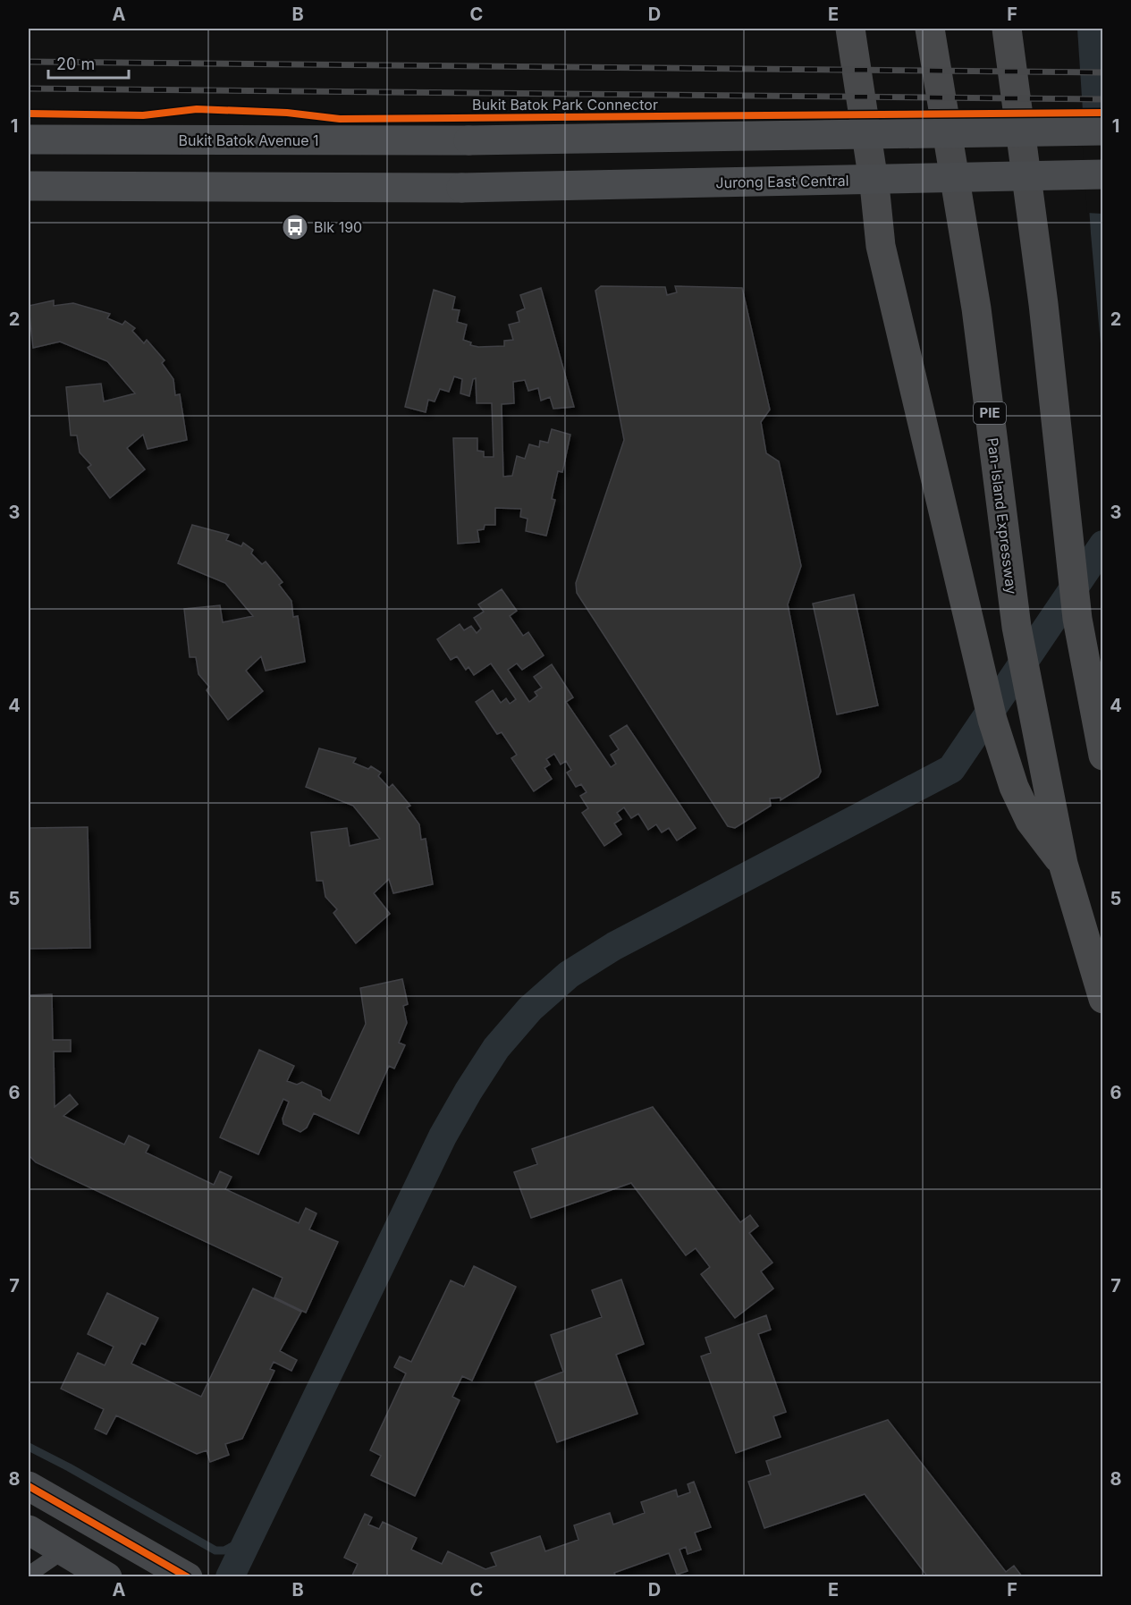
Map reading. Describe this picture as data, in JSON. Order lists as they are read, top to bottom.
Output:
{
  "streets": {
    "highway": ["PIE", "Pan-Island Expressway"],
    "main road": ["Bukit Batok Avenue 1", "Jurong East Central"],
    "cycle path": ["Bukit Batok Park Connector"]
  },
  "places": {
    "bus stop": ["Blk 190"]
  },
  "scale_bar": "20 m",
  "grid": {
    "columns": [
      "A",
      "B",
      "C",
      "D",
      "E",
      "F"
    ],
    "rows": [
      "1",
      "2",
      "3",
      "4",
      "5",
      "6",
      "7",
      "8"
    ]
  }
}
